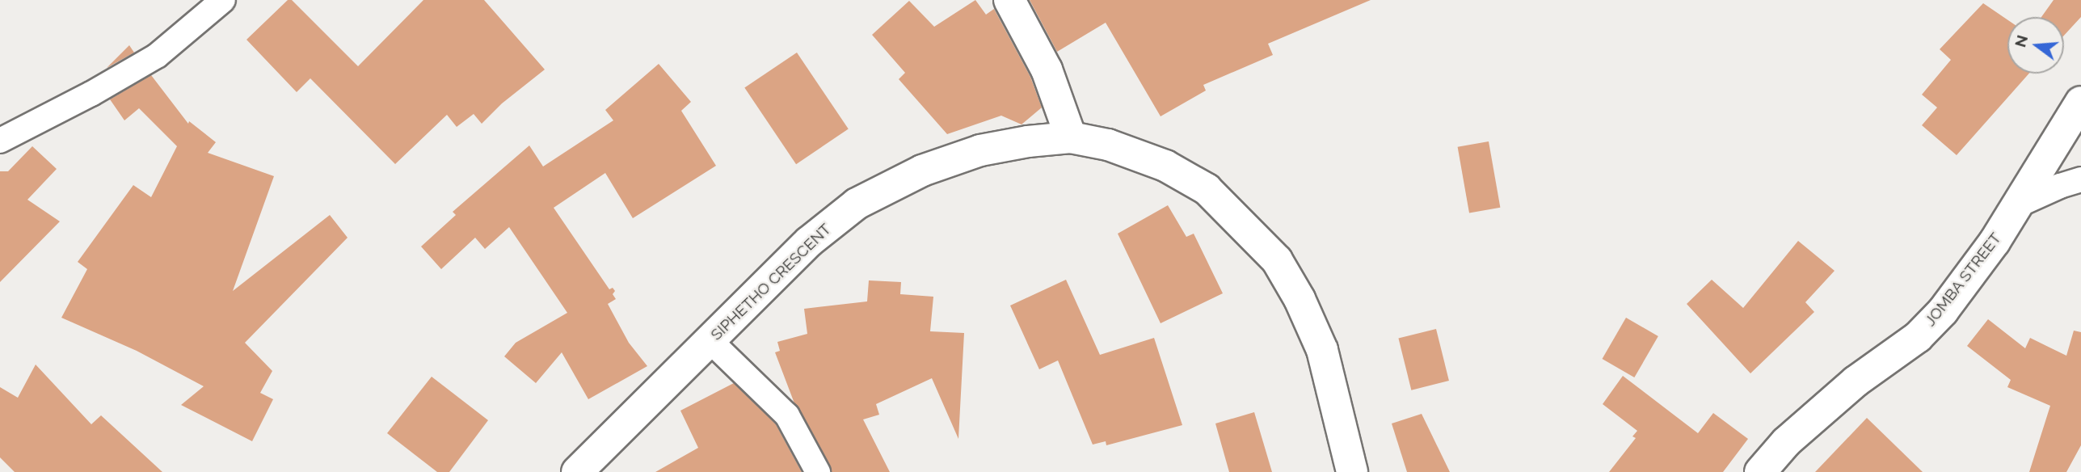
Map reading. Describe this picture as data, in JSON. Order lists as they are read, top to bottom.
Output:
{
  "streets": {
    "street": ["JOMBA STREET", "SIPHETHO CRESCENT"]
  },
  "north": "left"
}
